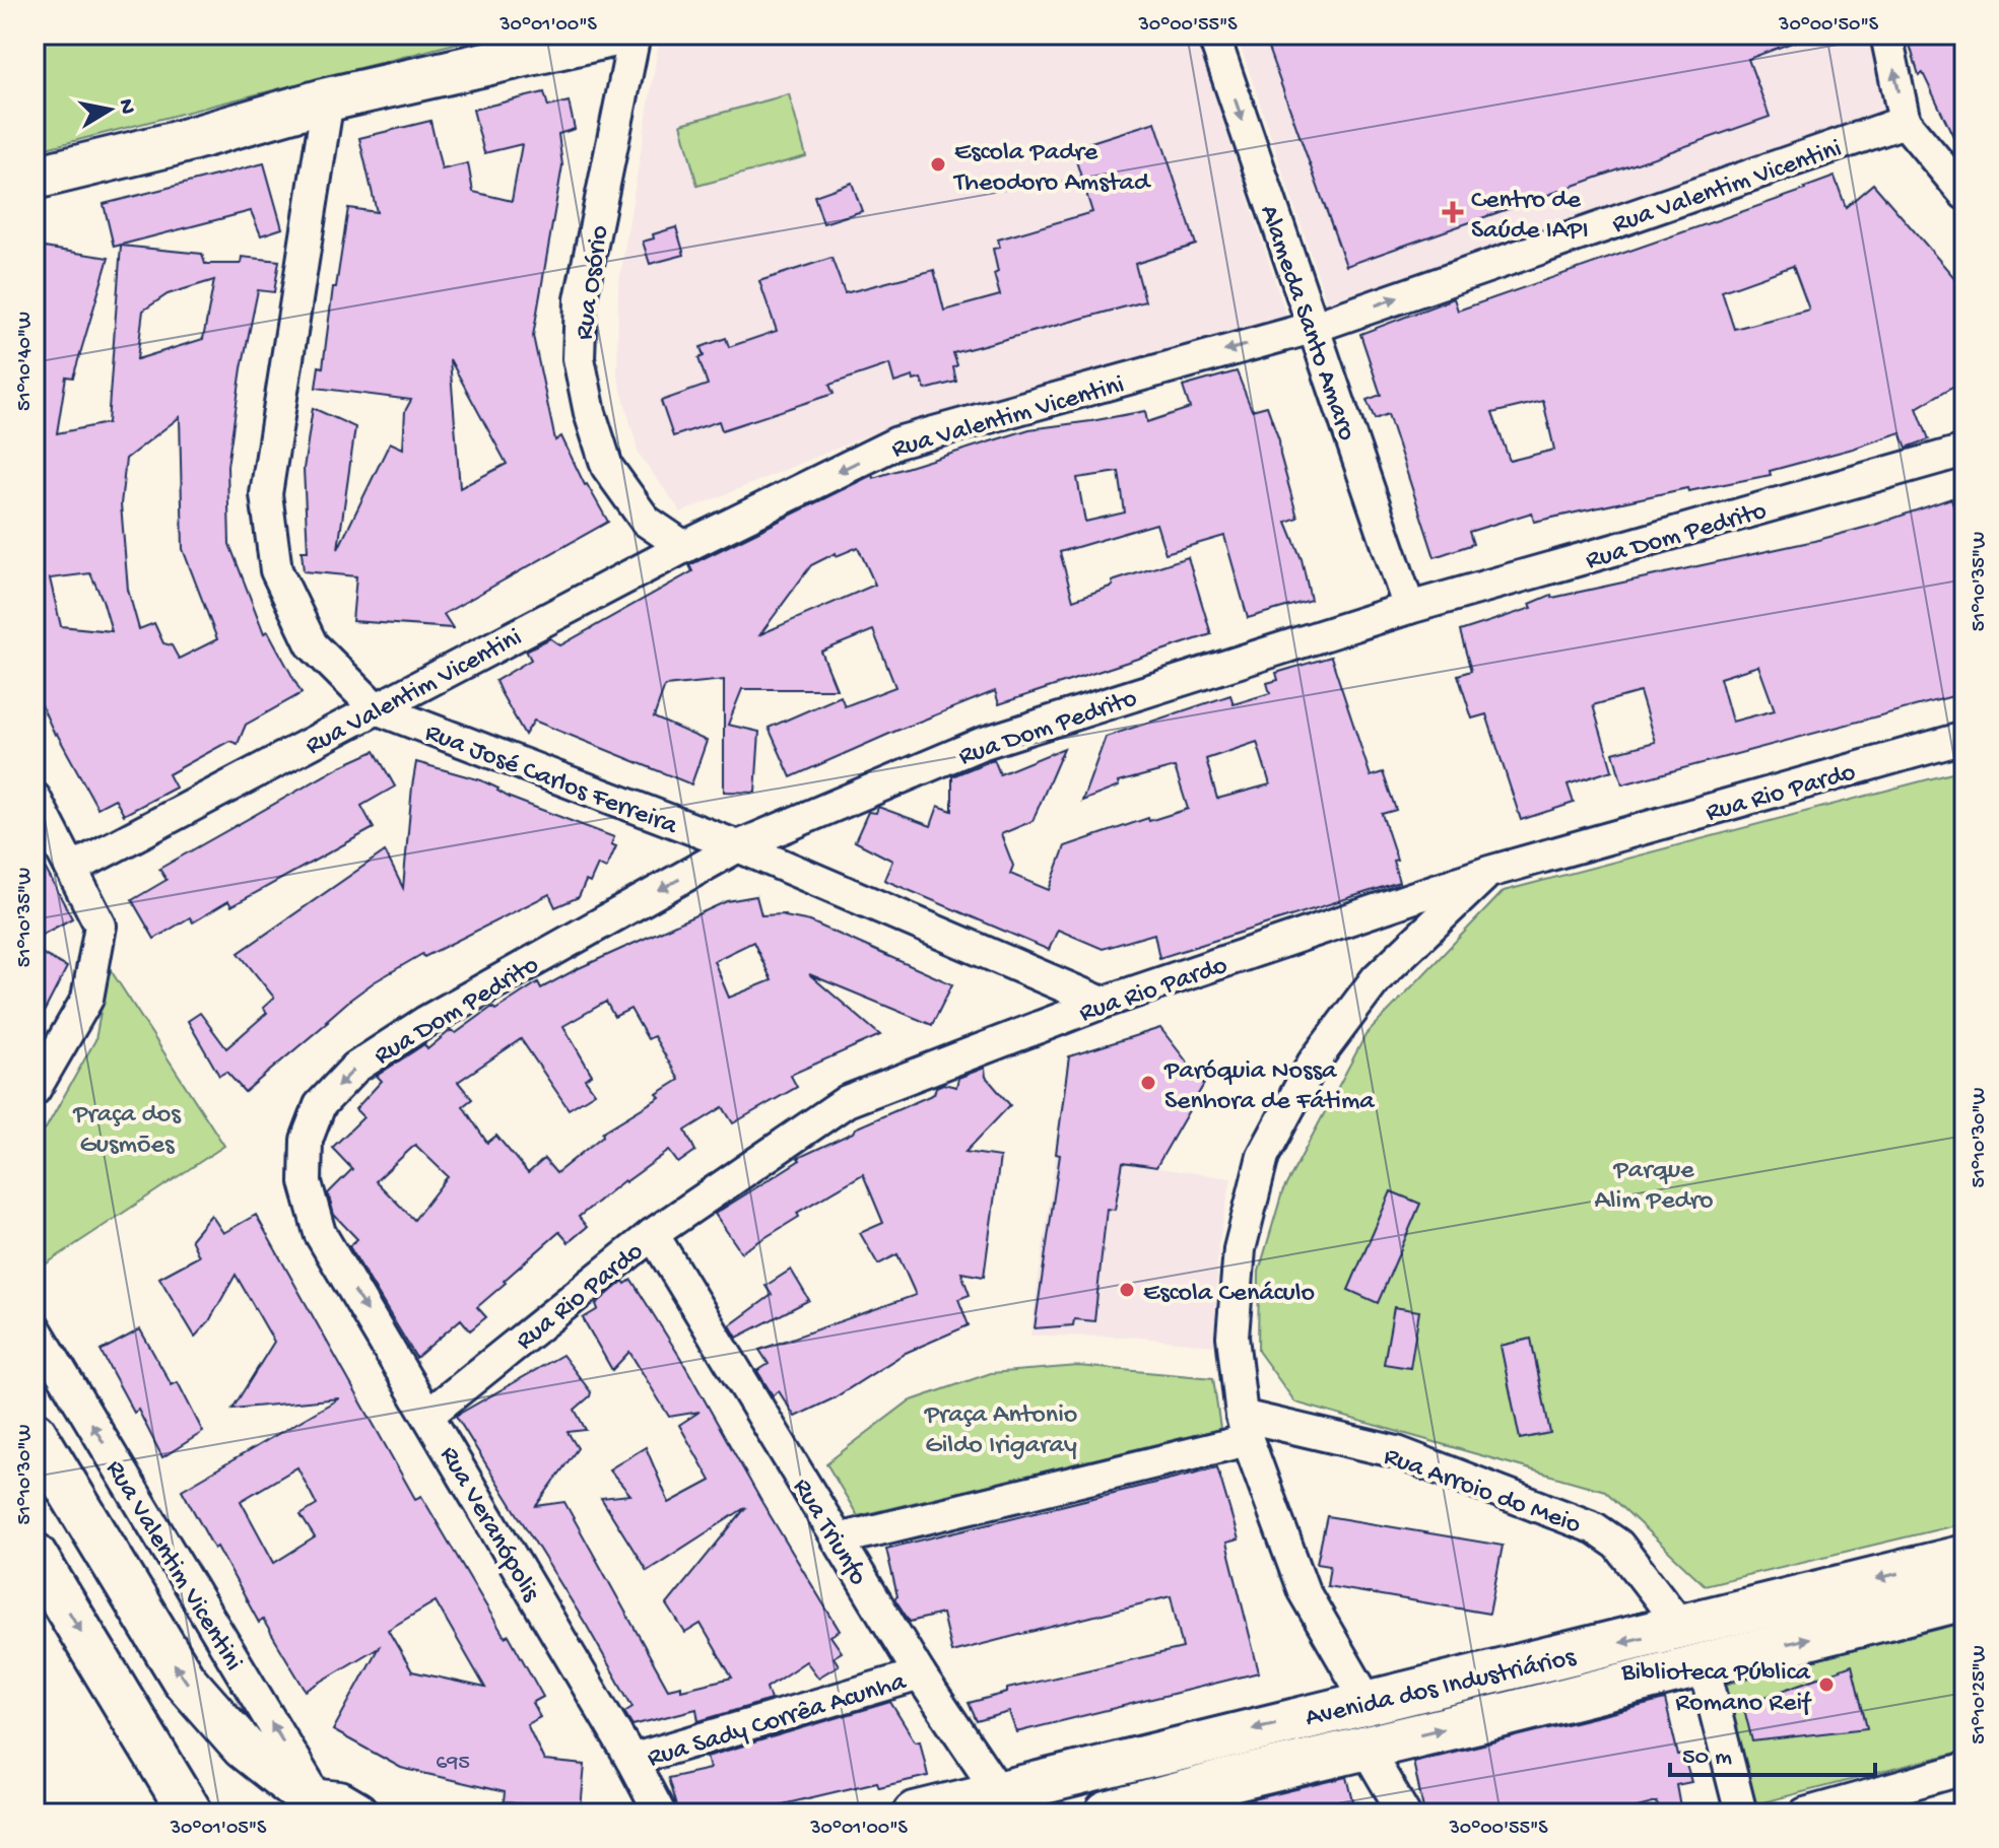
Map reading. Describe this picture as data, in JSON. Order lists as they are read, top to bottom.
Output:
{
  "streets": {
    "street": [
      "Rua Valentim Vicentini",
      "Rua Osório",
      "Alameda Santo Amaro",
      "Rua Dom Pedrito",
      "Rua José Carlos Ferreira",
      "Rua Rio Pardo",
      "Rua Arroio do Meio",
      "Rua Veranópolis",
      "Rua Triunfo",
      "Avenida dos Industriários",
      "Rua Sady Corrêa Acunha"
    ]
  },
  "crossings": [
    ["Rua Valentim Vicentini", "Rua Osório"],
    ["Rua Valentim Vicentini", "Alameda Santo Amaro"],
    ["Rua Valentim Vicentini", "Rua José Carlos Ferreira"],
    ["Alameda Santo Amaro", "Rua Dom Pedrito"],
    ["Rua Dom Pedrito", "Rua José Carlos Ferreira"],
    ["Rua Dom Pedrito", "Rua Veranópolis"],
    ["Rua José Carlos Ferreira", "Rua Rio Pardo"],
    ["Rua Rio Pardo", "Rua Veranópolis"],
    ["Rua Rio Pardo", "Rua Triunfo"],
    ["Rua Arroio do Meio", "Rua Triunfo"],
    ["Rua Arroio do Meio", "Avenida dos Industriários"],
    ["Rua Veranópolis", "Rua Sady Corrêa Acunha"],
    ["Rua Triunfo", "Avenida dos Industriários"],
    ["Rua Triunfo", "Rua Sady Corrêa Acunha"]
  ],
  "one_way": ["Alameda Santo Amaro"],
  "parks": ["Praça dos Gusmões", "Parque Alim Pedro", "Praça Antonio Gildo Irigaray"],
  "places": {
    "other": [
      "Escola Padre Theodoro Amstad",
      "Paróquia Nossa Senhora de Fátima",
      "Escola Cenáculo",
      "Biblioteca Pública Romano Reif"
    ],
    "health": ["Centro de Saúde IAPI"]
  },
  "house_numbers": ["695"],
  "scale_bar": "50 m",
  "north": "right",
  "coordinates": [
    "30°01'00\"S",
    "30°00'55\"S",
    "30°00'50\"S",
    "51°10'40\"W",
    "51°10'35\"W",
    "51°10'30\"W",
    "51°10'25\"W",
    "30°01'05\"S"
  ]
}
